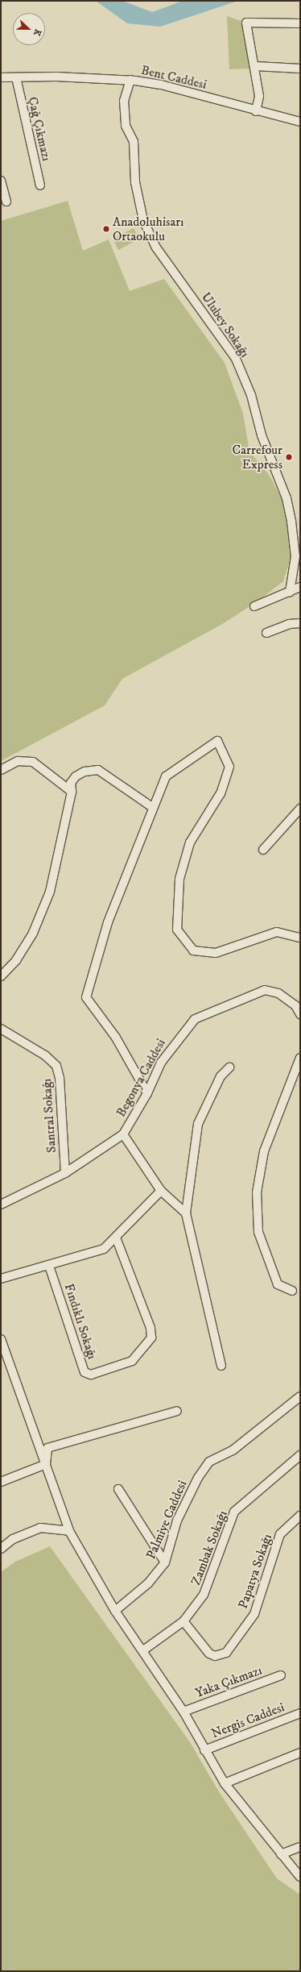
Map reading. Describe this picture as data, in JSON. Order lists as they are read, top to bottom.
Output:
{
  "streets": {
    "street": [
      "Bent Caddesi",
      "Çağ Çıkmazı",
      "Ulubey Sokağı",
      "Begonya Caddesi",
      "Santral Sokağı",
      "Fındıklı Sokağı",
      "Palmiye Caddesi",
      "Zambak Sokağı",
      "Papatya Sokağı",
      "Yaka Çıkmazı",
      "Nergis Caddesi"
    ]
  },
  "crossings": [
    ["Bent Caddesi", "Çağ Çıkmazı"],
    ["Bent Caddesi", "Ulubey Sokağı"],
    ["Begonya Caddesi", "Santral Sokağı"],
    ["Zambak Sokağı", "Papatya Sokağı"]
  ],
  "places": ["Anadoluhisarı Ortaokulu", "Carrefour Express"],
  "north": "right"
}
